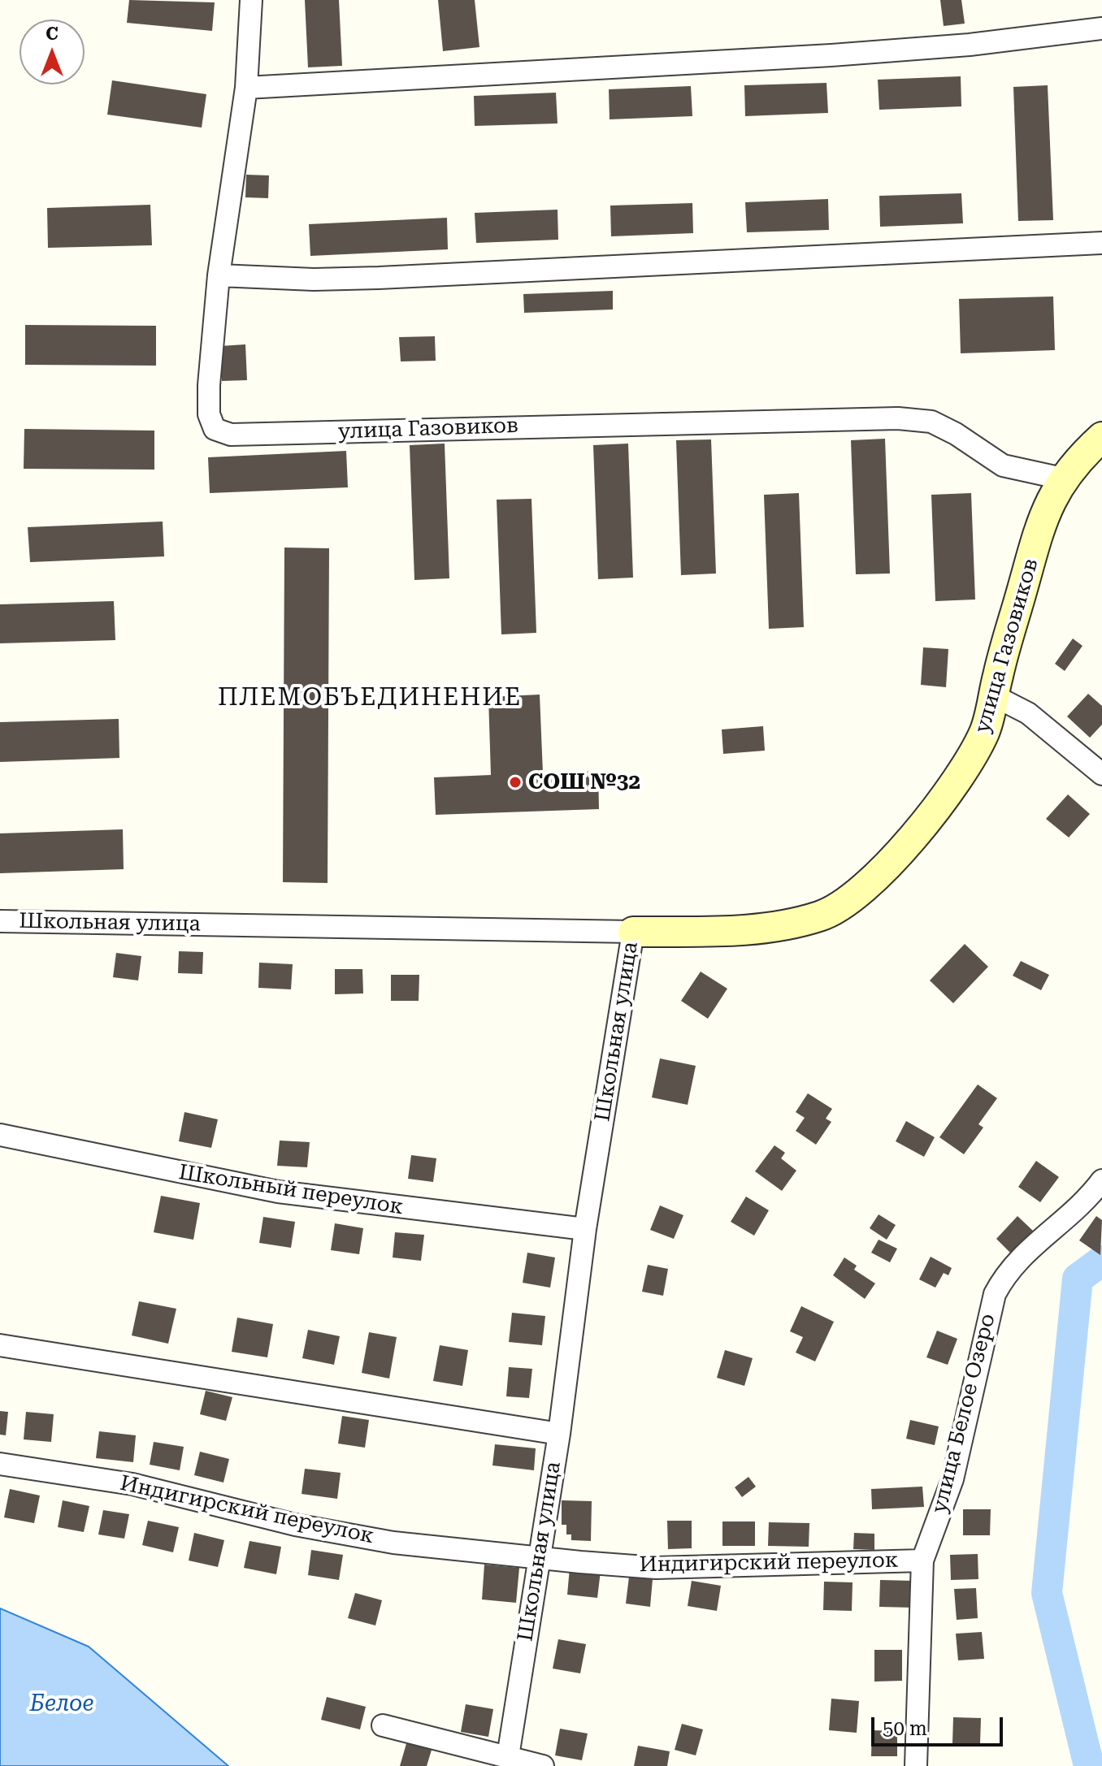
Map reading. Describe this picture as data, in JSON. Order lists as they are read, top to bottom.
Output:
{
  "streets": {
    "street": [
      "улица Газовиков",
      "Школьная улица",
      "Школьный переулок",
      "улица Белое Озеро",
      "Индигирский переулок"
    ]
  },
  "crossings": [
    ["улица Газовиков", "Школьная улица"],
    ["Школьная улица", "Школьный переулок"],
    ["Школьная улица", "Индигирский переулок"],
    ["улица Белое Озеро", "Индигирский переулок"]
  ],
  "districts": ["ПЛЕМОБЪЕДИНЕНИЕ"],
  "water": ["Белое"],
  "places": ["СОШ №32"],
  "scale_bar": "50 m",
  "north": "top"
}
